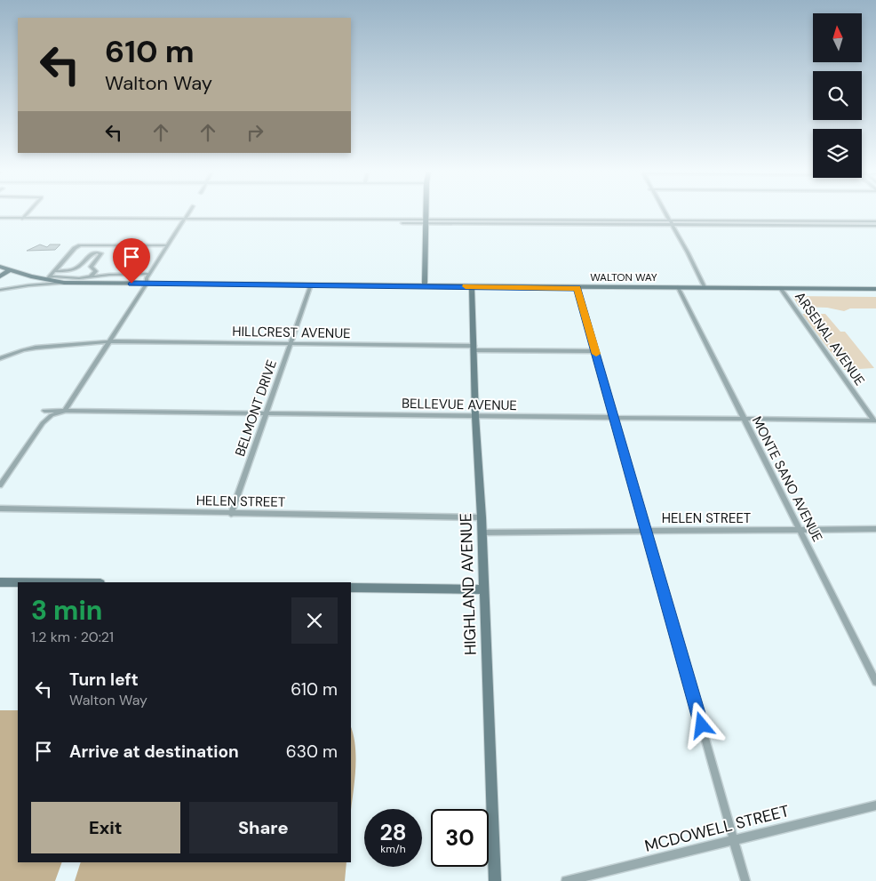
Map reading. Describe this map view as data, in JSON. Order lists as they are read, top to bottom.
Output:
{
  "streets": {
    "main road": ["WALTON WAY", "HIGHLAND AVENUE"],
    "street": [
      "HILLCREST AVENUE",
      "ARSENAL AVENUE",
      "BELLEVUE AVENUE",
      "BELMONT DRIVE",
      "MONTE SANO AVENUE",
      "HELEN STREET",
      "MCDOWELL STREET"
    ]
  },
  "crossings": [
    ["WALTON WAY", "ARSENAL AVENUE"],
    ["WALTON WAY", "BELMONT DRIVE"],
    ["WALTON WAY", "MONTE SANO AVENUE"],
    ["WALTON WAY", "HIGHLAND AVENUE"],
    ["HILLCREST AVENUE", "BELMONT DRIVE"],
    ["HILLCREST AVENUE", "HIGHLAND AVENUE"],
    ["ARSENAL AVENUE", "BELLEVUE AVENUE"],
    ["BELLEVUE AVENUE", "BELMONT DRIVE"],
    ["BELLEVUE AVENUE", "MONTE SANO AVENUE"],
    ["BELLEVUE AVENUE", "HIGHLAND AVENUE"],
    ["BELMONT DRIVE", "HELEN STREET"],
    ["MONTE SANO AVENUE", "HELEN STREET"],
    ["HELEN STREET", "HIGHLAND AVENUE"]
  ],
  "north": "top",
  "page": {
    "turn": ["610 m", "Walton Way"],
    "heading": ["3 min", "1.2 km · 20:21"],
    "list": [
      {
        "name": "Turn left",
        "note": "Walton Way",
        "value": "610 m"
      },
      {
        "name": "Arrive at destination",
        "value": "630 m"
      }
    ],
    "buttons": ["Exit", "Share"],
    "speed": "28 km/h",
    "limit": "30"
  }
}
